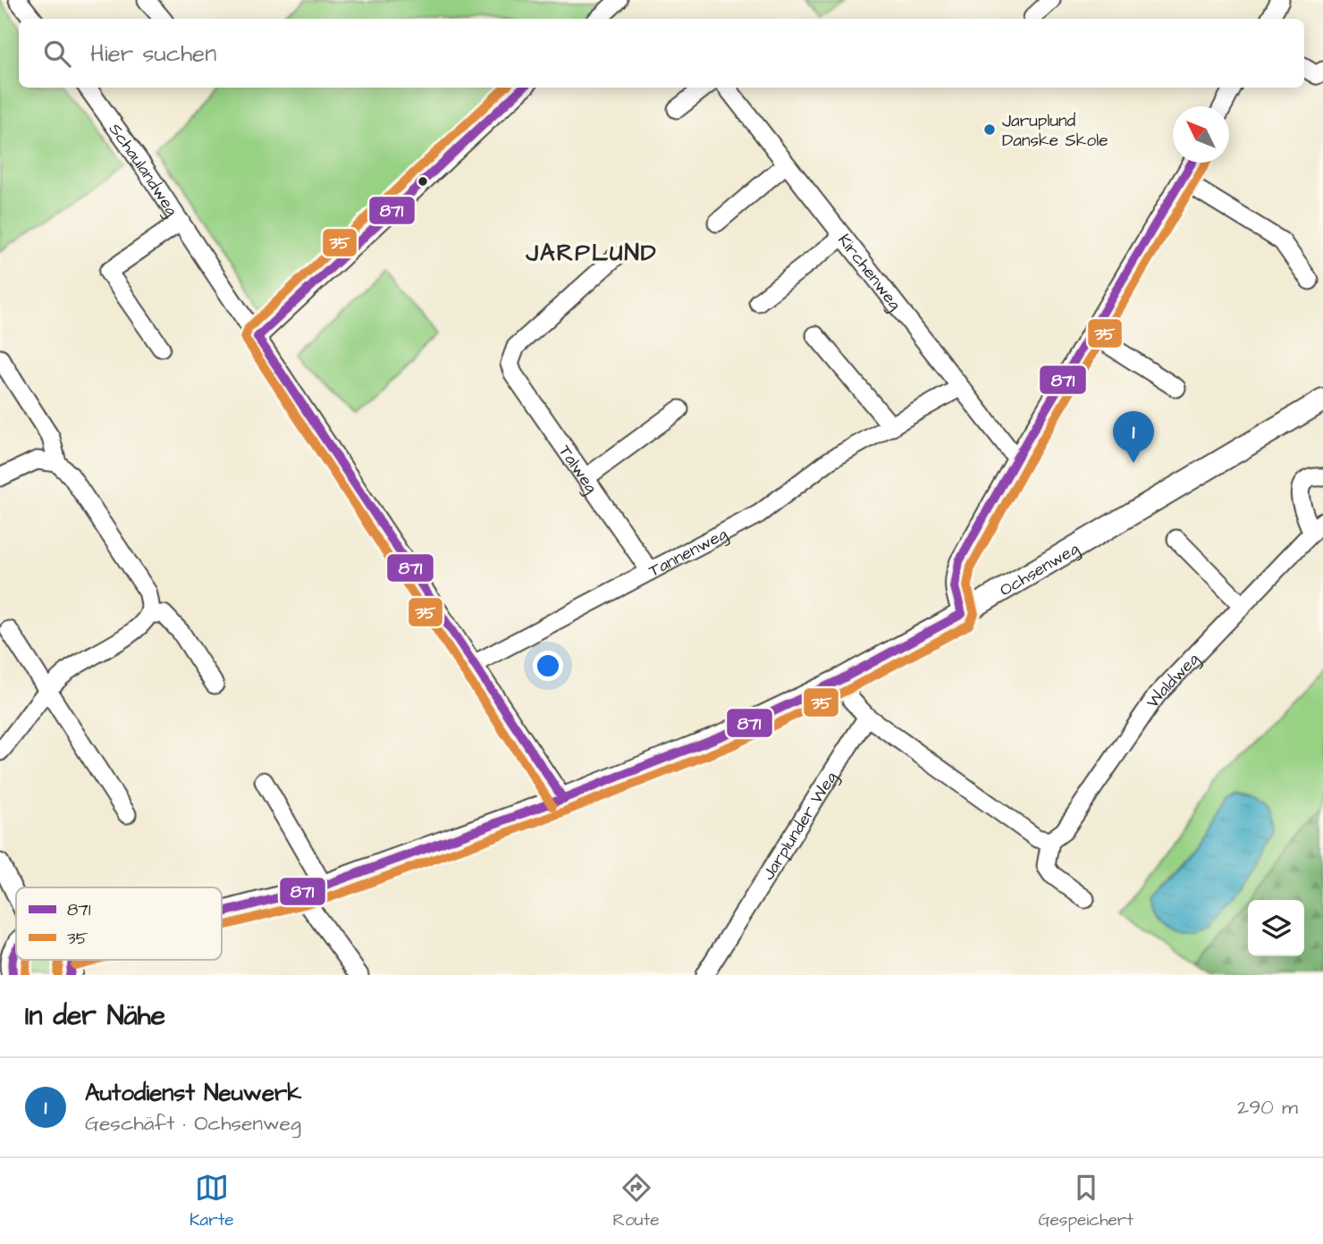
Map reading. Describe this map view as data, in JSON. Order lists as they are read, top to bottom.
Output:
{
  "streets": {
    "main road": ["Ochsenweg"],
    "street": [
      "Schaulandweg",
      "Kirchenweg",
      "Talweg",
      "Tannenweg",
      "Waldweg",
      "Jarplunder Weg"
    ]
  },
  "crossings": [
    ["Schaulandweg", "Tannenweg"],
    ["Schaulandweg", "Ochsenweg"],
    ["Kirchenweg", "Tannenweg"],
    ["Talweg", "Tannenweg"]
  ],
  "districts": ["JARPLUND"],
  "places": ["Jaruplund Danske Skole"],
  "lines": ["transit line 871", "transit line 35"],
  "legend": ["871", "35"],
  "north": "top left",
  "page": {
    "search": "Hier suchen",
    "pins": "1",
    "heading": "In der Nähe",
    "list": [
      {
        "mark": "1",
        "name": "Autodienst Neuwerk",
        "note": "Geschäft · Ochsenweg",
        "value": "290 m"
      }
    ],
    "nav": ["Karte", "Route", "Gespeichert"]
  }
}
